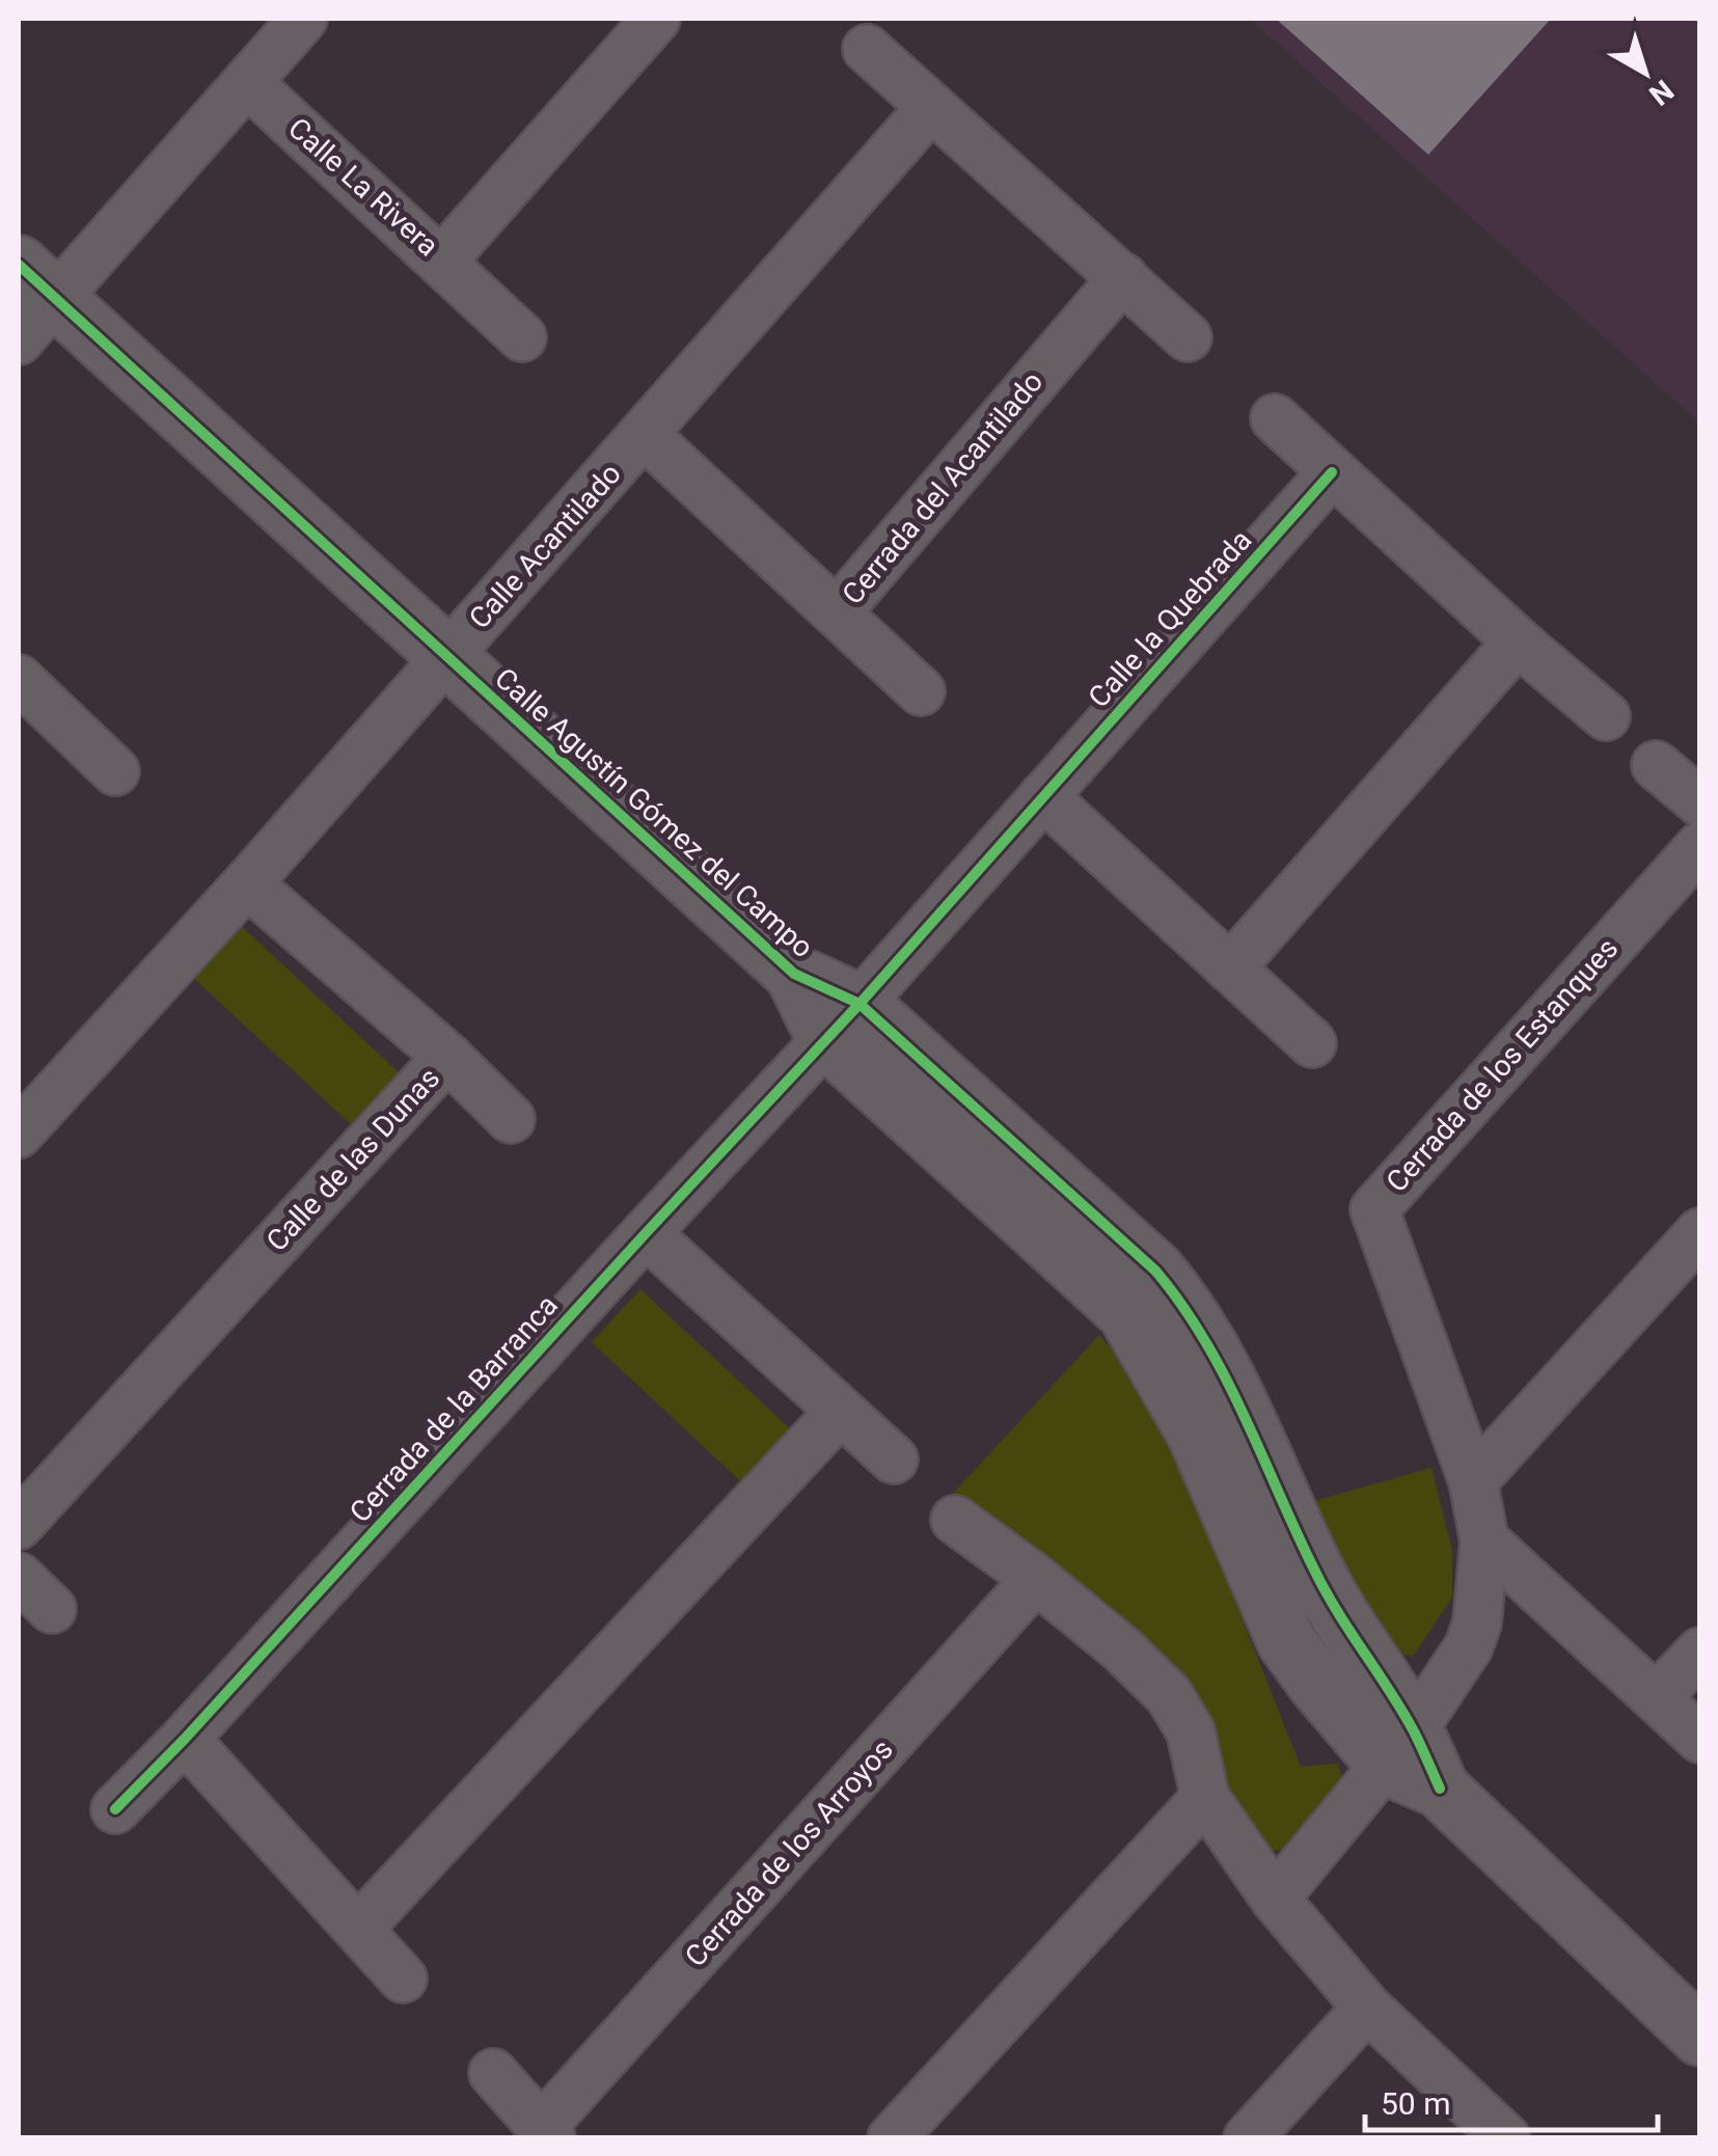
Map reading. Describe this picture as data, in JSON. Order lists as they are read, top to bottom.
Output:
{
  "streets": {
    "street": [
      "Calle La Rivera",
      "Cerrada del Acantilado",
      "Calle Acantilado",
      "Calle la Quebrada",
      "Calle Agustín Gómez del Campo",
      "Cerrada de los Estanques",
      "Calle de las Dunas",
      "Cerrada de la Barranca",
      "Cerrada de los Arroyos"
    ]
  },
  "crossings": [
    ["Calle Acantilado", "Calle Agustín Gómez del Campo"],
    ["Calle Acantilado", "Calle de las Dunas"],
    ["Calle la Quebrada", "Calle Agustín Gómez del Campo"],
    ["Calle la Quebrada", "Cerrada de la Barranca"],
    ["Calle Agustín Gómez del Campo", "Cerrada de los Estanques"],
    ["Calle Agustín Gómez del Campo", "Cerrada de la Barranca"]
  ],
  "scale_bar": "50 m",
  "north": "bottom right"
}
